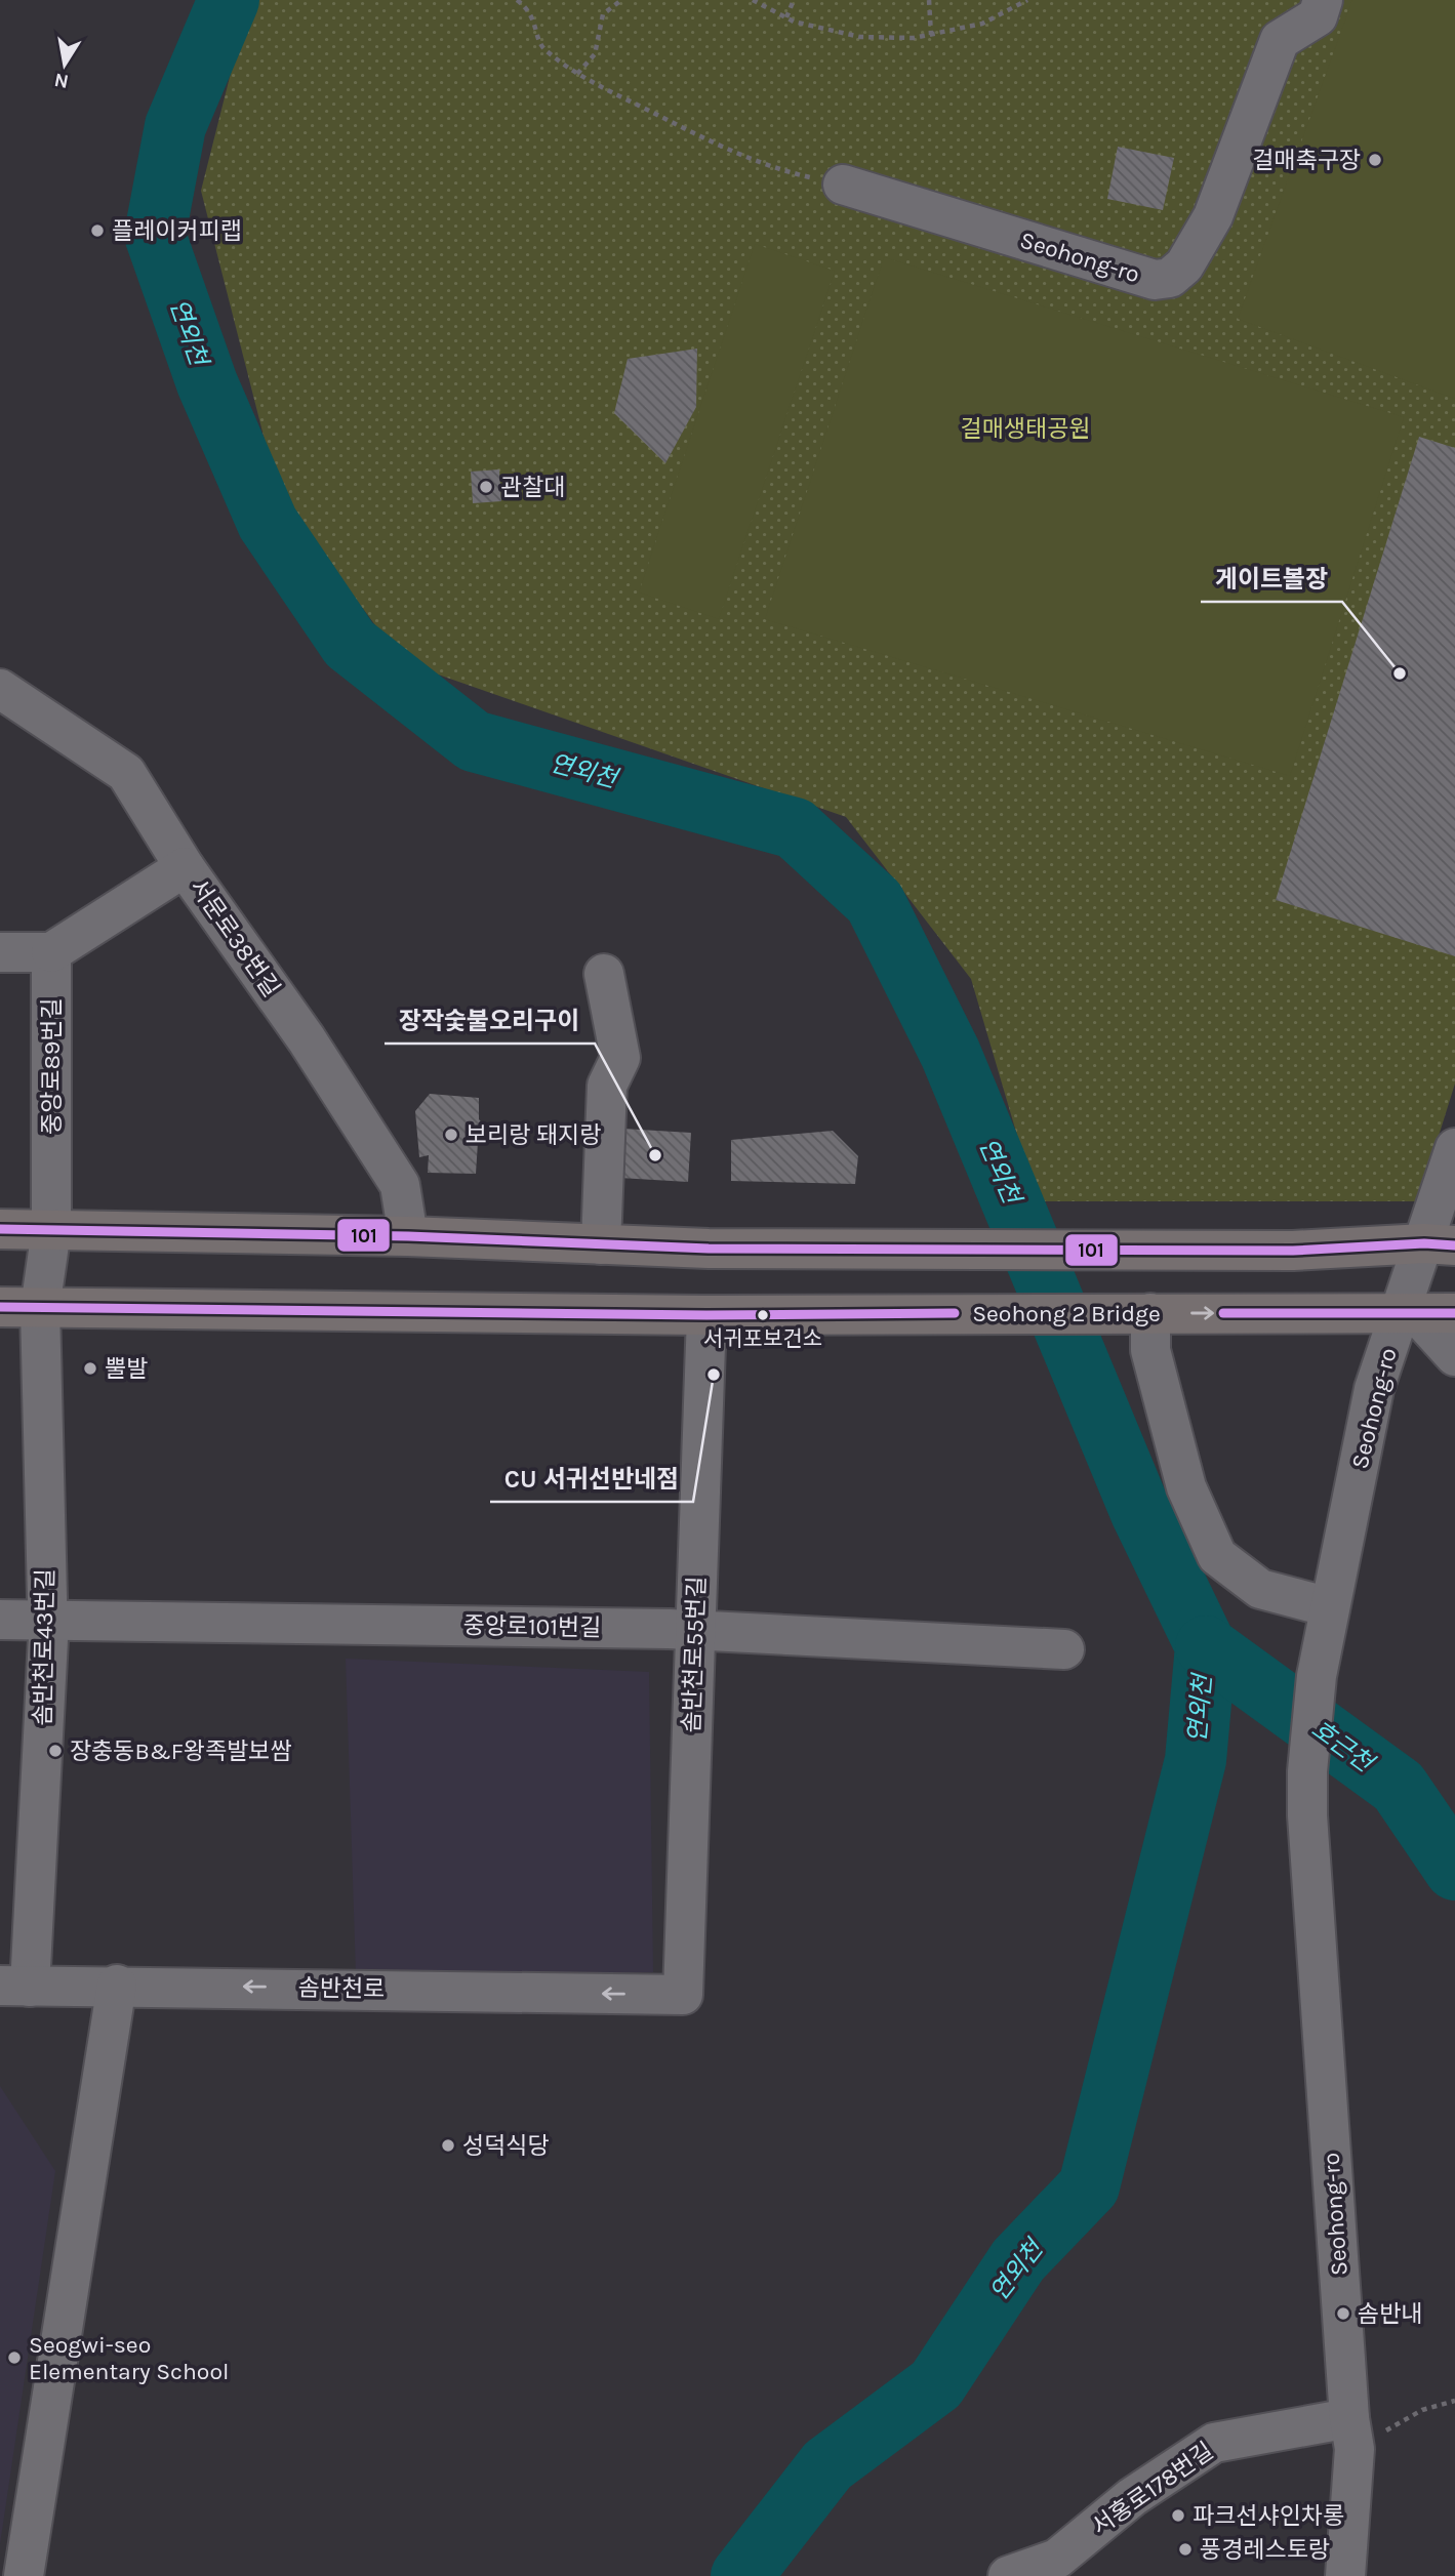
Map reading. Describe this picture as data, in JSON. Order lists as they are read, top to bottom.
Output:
{
  "streets": {
    "main road": ["Seohong 2 Bridge"],
    "street": [
      "Seohong-ro",
      "서문로38번길",
      "중앙로89번길",
      "중앙로101번길",
      "솜반천로43번길",
      "솜반천로55번길",
      "솜반천로",
      "서홍로178번길"
    ]
  },
  "crossings": [
    ["Seohong-ro", "Seohong 2 Bridge"],
    ["Seohong-ro", "서홍로178번길"],
    ["중앙로89번길", "Seohong 2 Bridge"],
    ["중앙로89번길", "솜반천로43번길"],
    ["Seohong 2 Bridge", "솜반천로43번길"],
    ["Seohong 2 Bridge", "솜반천로55번길"],
    ["중앙로101번길", "솜반천로43번길"],
    ["중앙로101번길", "솜반천로55번길"],
    ["솜반천로43번길", "솜반천로"],
    ["솜반천로55번길", "솜반천로"]
  ],
  "one_way": ["솜반천로"],
  "water": ["연외천", "호근천"],
  "parks": ["걸매생태공원"],
  "places": [
    "걸매축구장",
    "플레이커피랩",
    "관찰대",
    "게이트볼장",
    "보리랑 돼지랑",
    "장작숯불오리구이",
    "서귀포보건소",
    "뿔발",
    "CU 서귀선반네점",
    "장충동B&F왕족발보쌈",
    "성덕식당",
    "솜반내",
    "Seogwi-seo Elementary School",
    "파크선샤인차롱",
    "풍경레스토랑"
  ],
  "lines": ["transit line 101"],
  "north": "bottom"
}
